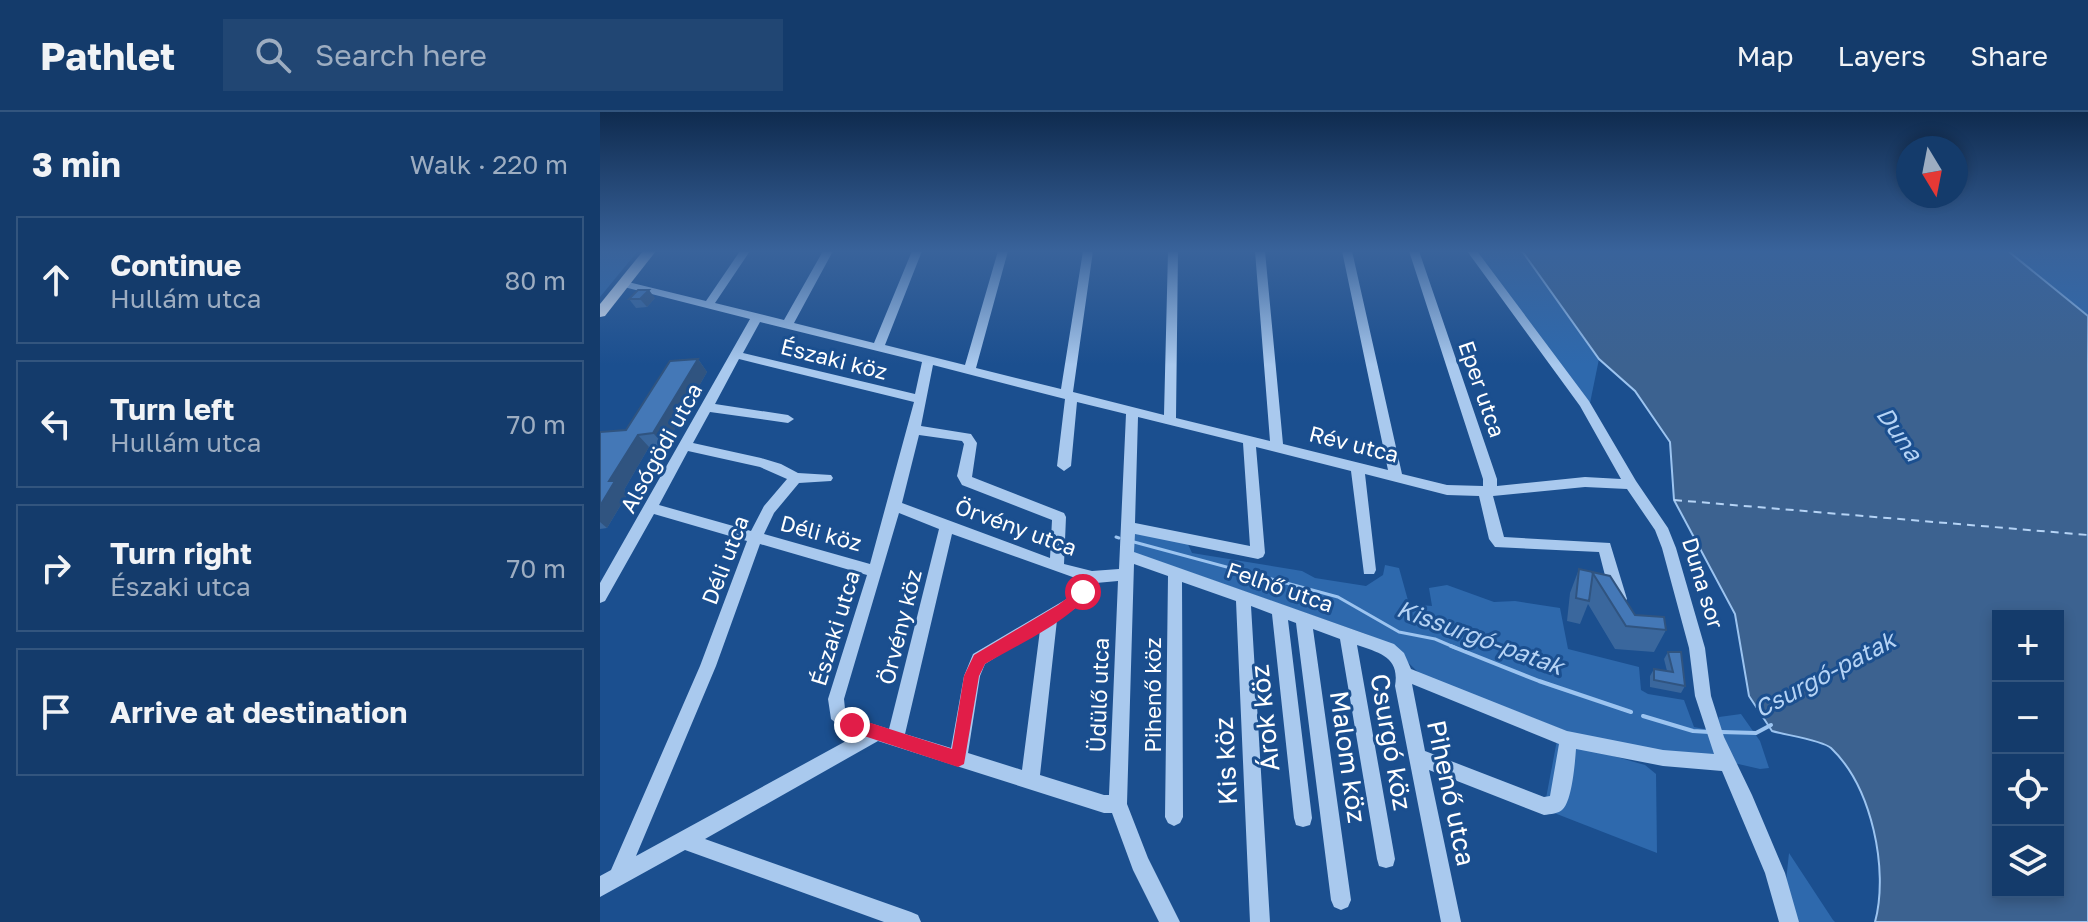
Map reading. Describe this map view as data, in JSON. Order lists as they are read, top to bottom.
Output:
{
  "streets": {
    "street": [
      "Északi köz",
      "Eper utca",
      "Rév utca",
      "Alsógödi utca",
      "Örvény utca",
      "Déli köz",
      "Déli utca",
      "Duna sor",
      "Felhő utca",
      "Örvény köz",
      "Északi utca",
      "Üdülő utca",
      "Pihenő köz",
      "Árok köz",
      "Csurgó köz",
      "Malom köz",
      "Kis köz",
      "Pihenő utca"
    ]
  },
  "crossings": [
    ["Északi köz", "Alsógödi utca"],
    ["Északi köz", "Északi utca"],
    ["Eper utca", "Rév utca"],
    ["Rév utca", "Alsógödi utca"],
    ["Rév utca", "Duna sor"],
    ["Rév utca", "Északi utca"],
    ["Rév utca", "Üdülő utca"],
    ["Alsógödi utca", "Déli köz"],
    ["Örvény utca", "Örvény köz"],
    ["Örvény utca", "Északi utca"],
    ["Örvény utca", "Üdülő utca"],
    ["Déli köz", "Déli utca"],
    ["Déli köz", "Északi utca"],
    ["Felhő utca", "Üdülő utca"],
    ["Felhő utca", "Pihenő köz"],
    ["Felhő utca", "Árok köz"],
    ["Felhő utca", "Csurgó köz"],
    ["Felhő utca", "Malom köz"],
    ["Felhő utca", "Kis köz"],
    ["Felhő utca", "Pihenő utca"],
    ["Örvény köz", "Északi utca"],
    ["Északi utca", "Üdülő utca"]
  ],
  "water": ["Duna", "Kissurgó-patak", "Csurgó-patak"],
  "north": "bottom",
  "page": {
    "header": "Pathlet",
    "search": "Search here",
    "nav": ["Map", "Layers", "Share"],
    "heading": ["3 min", "Walk · 220 m"],
    "list": [
      ["Continue", "Hullám utca", "80 m"],
      ["Turn left", "Hullám utca", "70 m"],
      ["Turn right", "Északi utca", "70 m"],
      "Arrive at destination"
    ],
    "map_buttons": ["+", "−"]
  }
}
